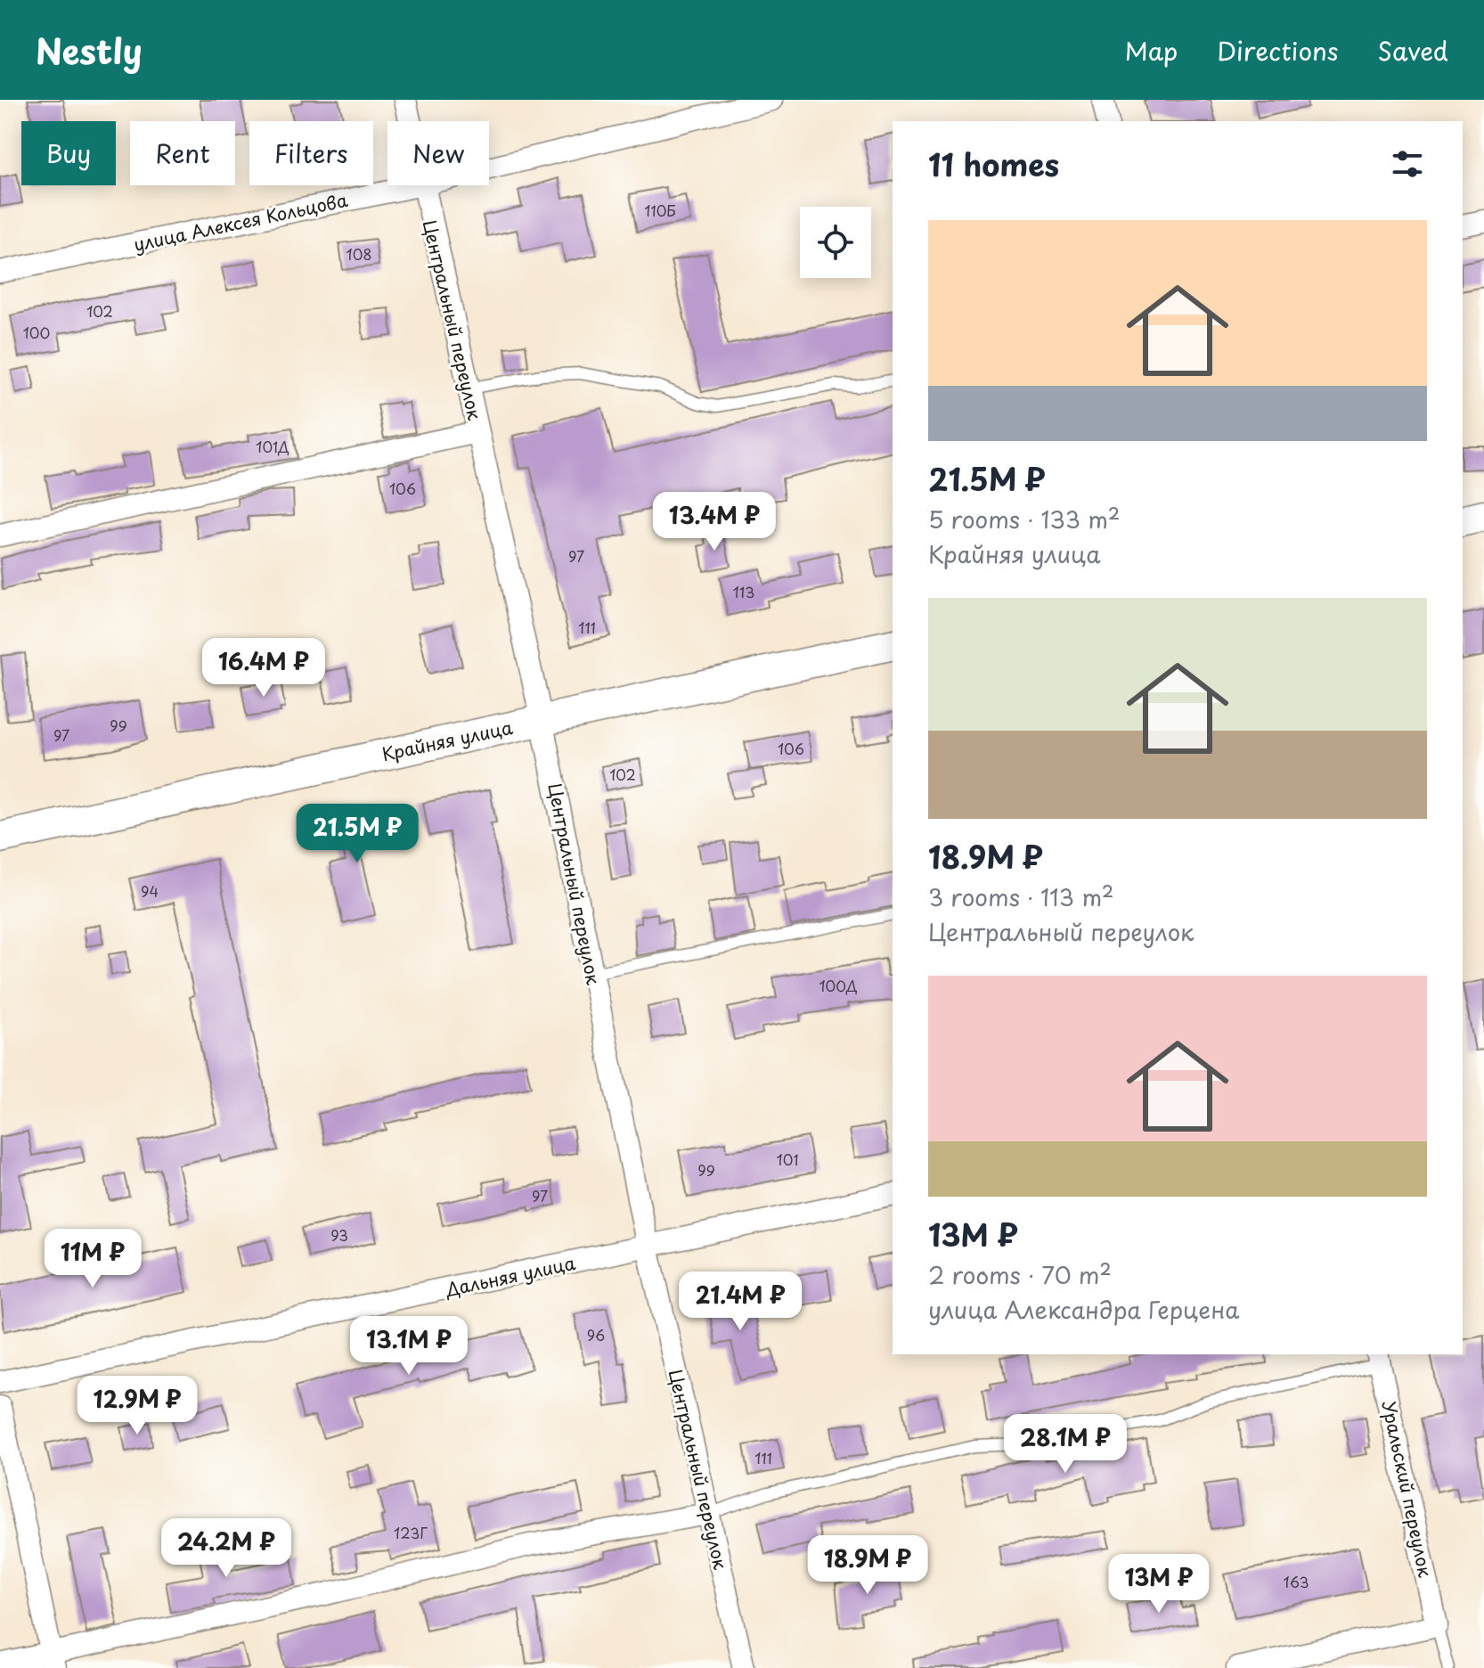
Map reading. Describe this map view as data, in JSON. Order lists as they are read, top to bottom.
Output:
{
  "streets": {
    "main road": ["Крайняя улица"],
    "street": [
      "улица Алексея Кольцова",
      "Центральный переулок",
      "Дальняя улица",
      "Уральский переулок"
    ]
  },
  "crossings": [
    ["Центральный переулок", "Крайняя улица"],
    ["Центральный переулок", "Дальняя улица"]
  ],
  "house_numbers": [
    "110Б",
    "108",
    "102",
    "100",
    "101Д",
    "106",
    "97",
    "113",
    "111",
    "99",
    "97",
    "106",
    "102",
    "94",
    "100Д",
    "101",
    "99",
    "97",
    "93",
    "96",
    "111",
    "123Г",
    "163"
  ],
  "page": {
    "header": "Nestly",
    "nav": ["Map", "Directions", "Saved"],
    "chip": [
      "Buy",
      "Rent",
      "Filters",
      "New"
    ],
    "heading": "11 homes",
    "list": [
      {
        "name": "21.5M ₽",
        "note": "5 rooms · 133 m² · Крайняя улица"
      },
      {
        "name": "18.9M ₽",
        "note": "3 rooms · 113 m² · Центральный переулок"
      },
      {
        "name": "13M ₽",
        "note": "2 rooms · 70 m² · улица Александра Герцена"
      }
    ],
    "price": [
      "13.4M ₽",
      "16.4M ₽",
      "21.5M ₽",
      "11M ₽",
      "21.4M ₽",
      "13.1M ₽",
      "12.9M ₽",
      "28.1M ₽",
      "24.2M ₽",
      "18.9M ₽",
      "13M ₽"
    ]
  }
}
